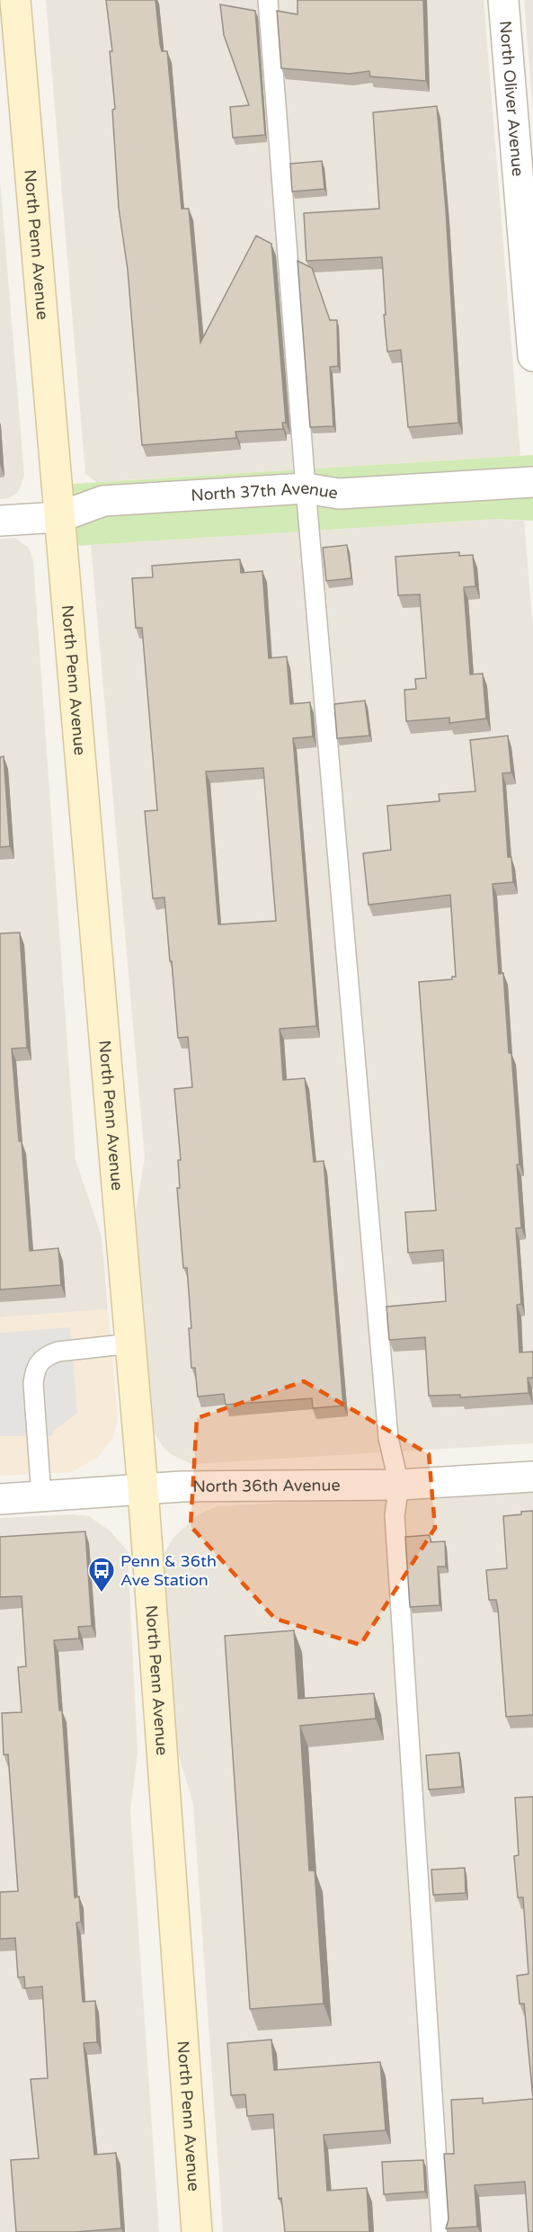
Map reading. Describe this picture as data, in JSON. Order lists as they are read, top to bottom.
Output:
{
  "streets": {
    "main road": ["North Penn Avenue"],
    "street": ["North Oliver Avenue", "North 37th Avenue", "North 36th Avenue"]
  },
  "crossings": [
    ["North Penn Avenue", "North 37th Avenue"],
    ["North Penn Avenue", "North 36th Avenue"]
  ],
  "places": {
    "bus stop": ["Penn & 36th Ave Station"]
  }
}
